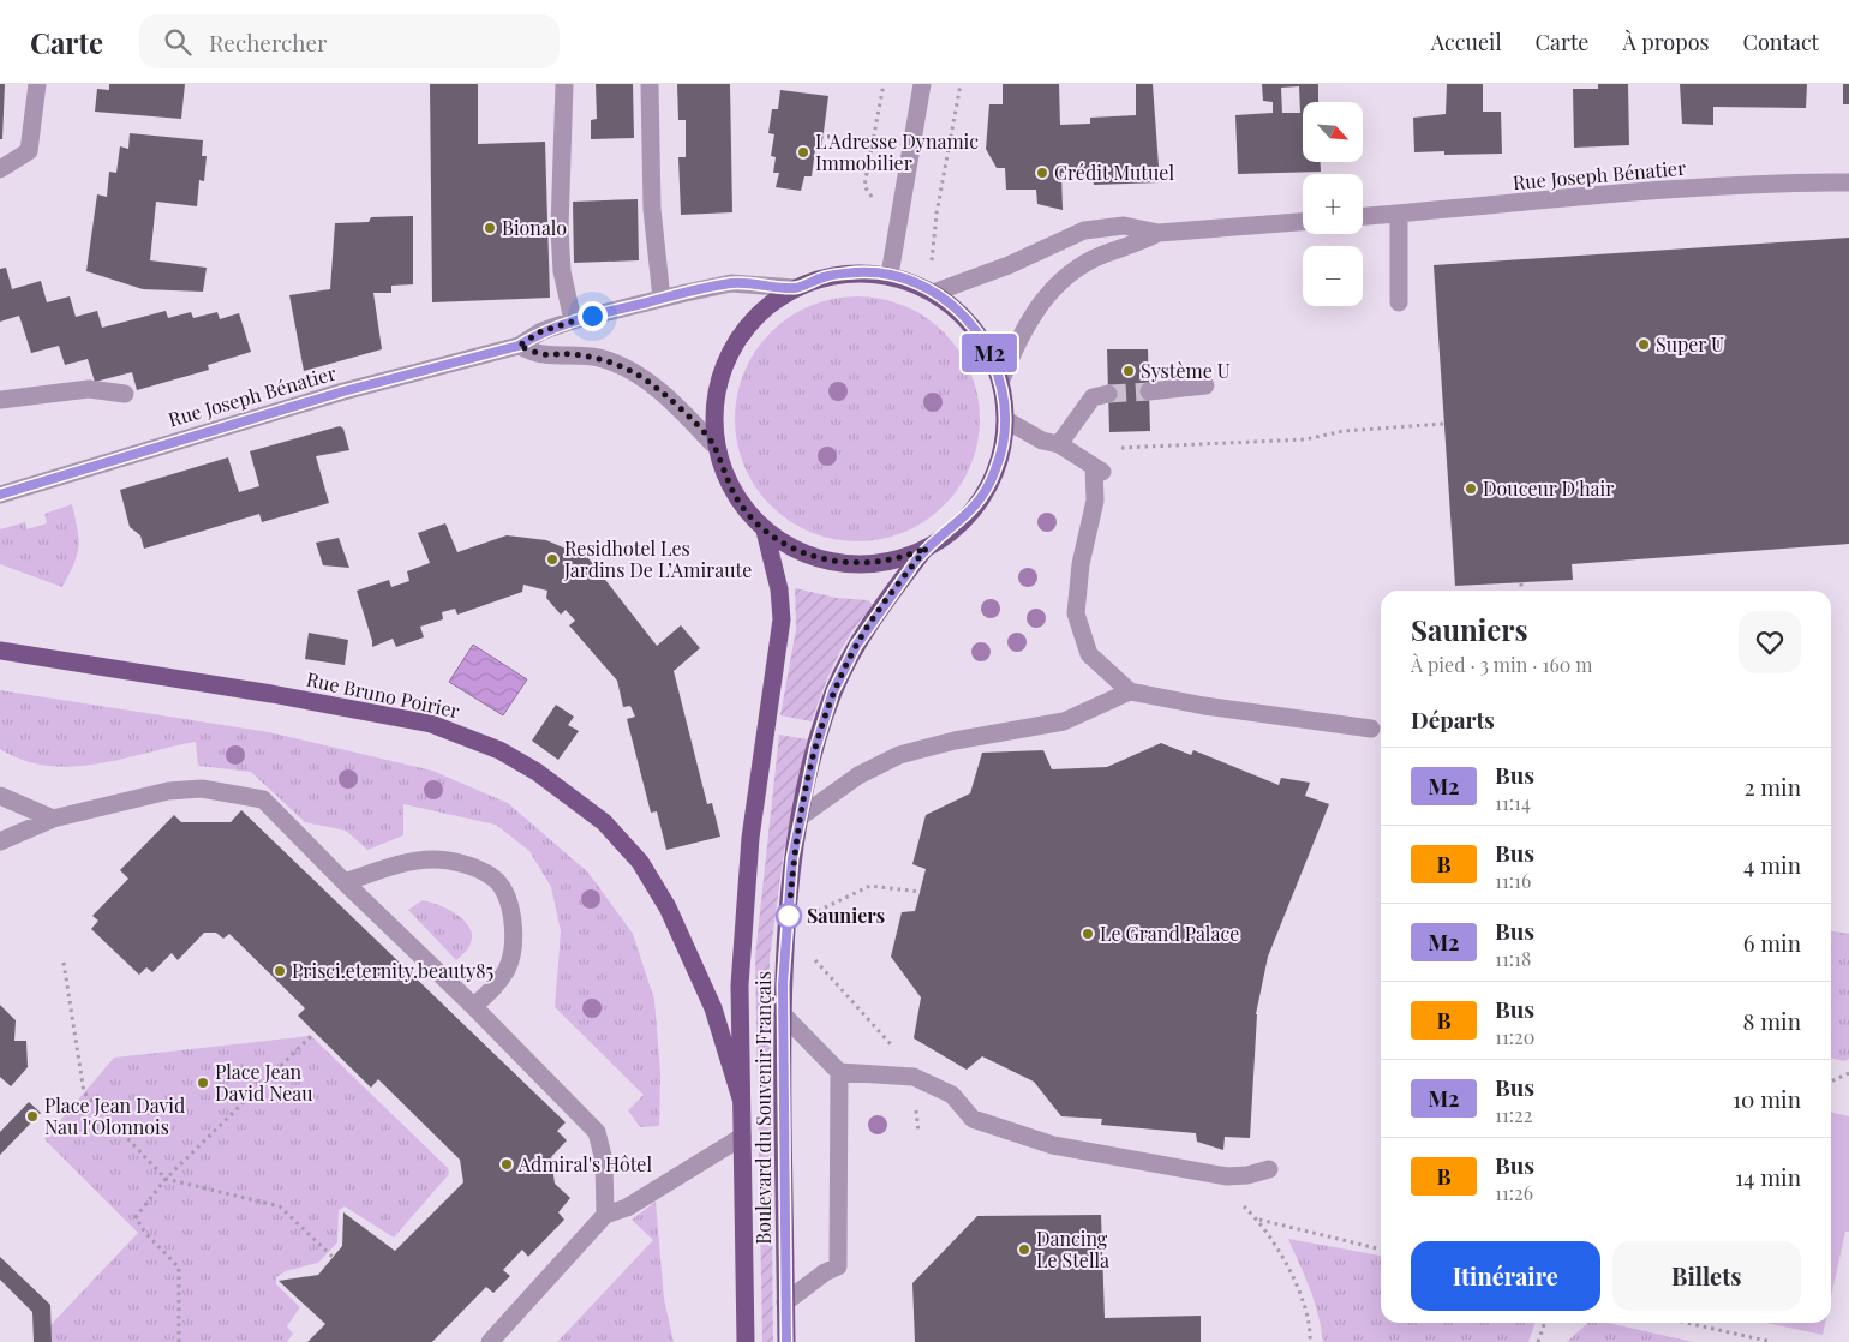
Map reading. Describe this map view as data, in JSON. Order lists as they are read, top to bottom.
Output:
{
  "streets": {
    "main road": ["Rue Bruno Poirier", "Boulevard du Souvenir Français"],
    "street": ["Rue Joseph Bénatier"]
  },
  "crossings": [
    ["Rue Bruno Poirier", "Boulevard du Souvenir Français"]
  ],
  "places": [
    "L'Adresse Dynamic Immobilier",
    "Crédit Mutuel",
    "Bionalo",
    "Super U",
    "Système U",
    "Douceur D'hair",
    "Residhotel Les Jardins De L’Amiraute",
    "Sauniers",
    "Le Grand Palace",
    "Prisci.eternity.beauty85",
    "Place Jean David Neau",
    "Place Jean David Nau l'Olonnois",
    "Admiral's Hôtel",
    "Dancing Le Stella"
  ],
  "lines": ["bus line M2"],
  "north": "bottom right",
  "page": {
    "header": "Carte",
    "search": "Rechercher",
    "nav": [
      "Accueil",
      "Carte",
      "À propos",
      "Contact"
    ],
    "on_map": "M2",
    "map_buttons": ["+", "−"],
    "heading": [
      ["Sauniers", "À pied · 3 min · 160 m"],
      "Départs"
    ],
    "list": [
      {
        "mark": "M2",
        "name": "Bus",
        "note": "11:14",
        "value": "2 min"
      },
      {
        "mark": "B",
        "name": "Bus",
        "note": "11:16",
        "value": "4 min"
      },
      {
        "mark": "M2",
        "name": "Bus",
        "note": "11:18",
        "value": "6 min"
      },
      {
        "mark": "B",
        "name": "Bus",
        "note": "11:20",
        "value": "8 min"
      },
      {
        "mark": "M2",
        "name": "Bus",
        "note": "11:22",
        "value": "10 min"
      },
      {
        "mark": "B",
        "name": "Bus",
        "note": "11:26",
        "value": "14 min"
      }
    ],
    "buttons": ["Itinéraire", "Billets"]
  }
}
